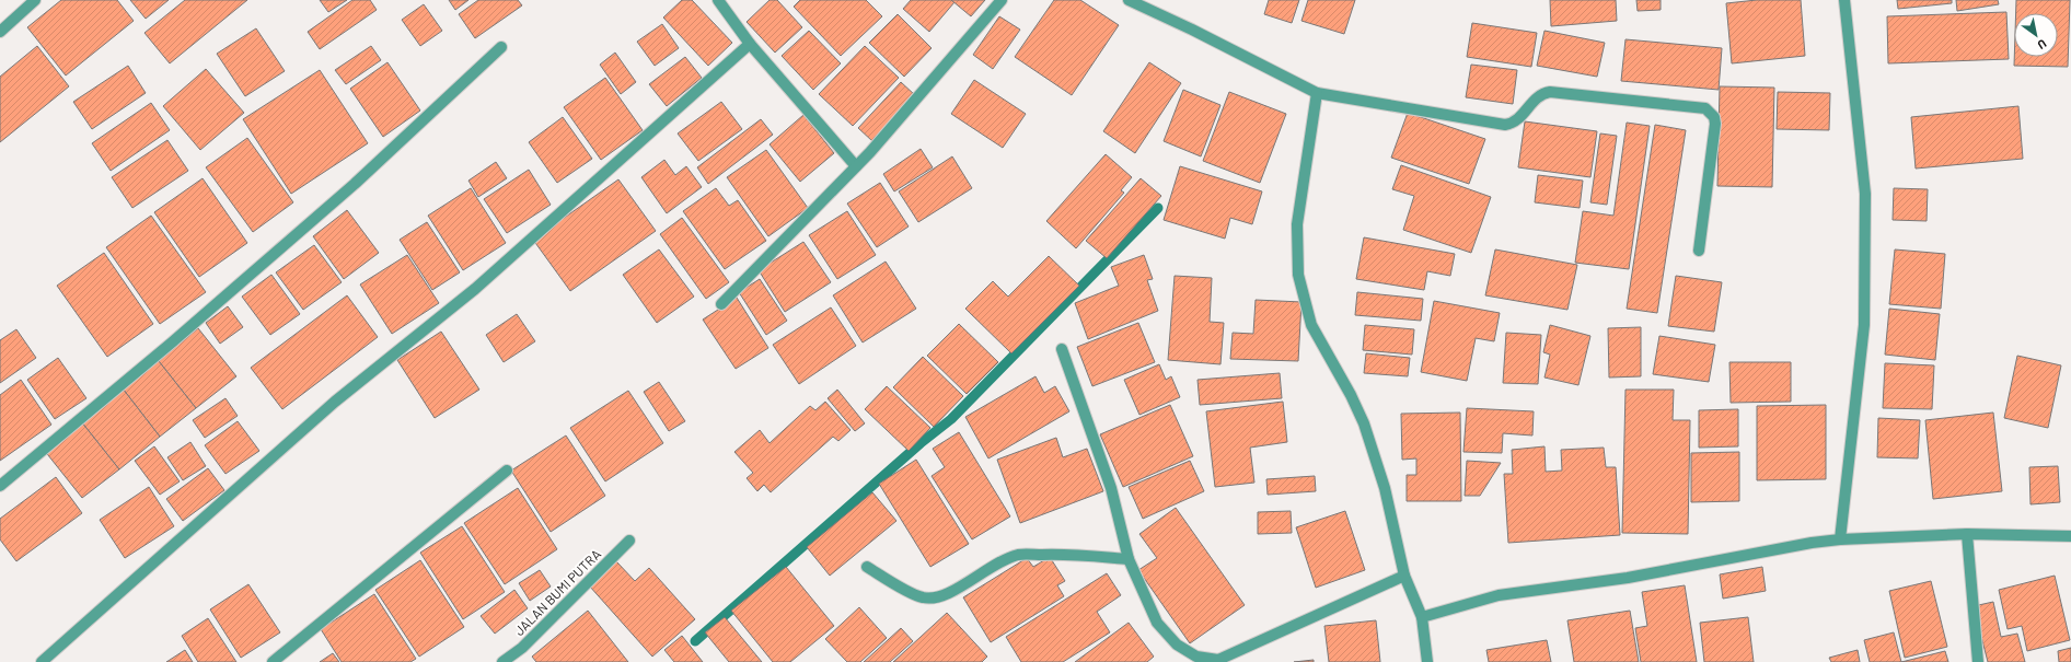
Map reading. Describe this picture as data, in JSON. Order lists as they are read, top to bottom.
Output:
{
  "streets": {
    "street": ["JALAN BUMI PUTRA"]
  },
  "north": "bottom right"
}
